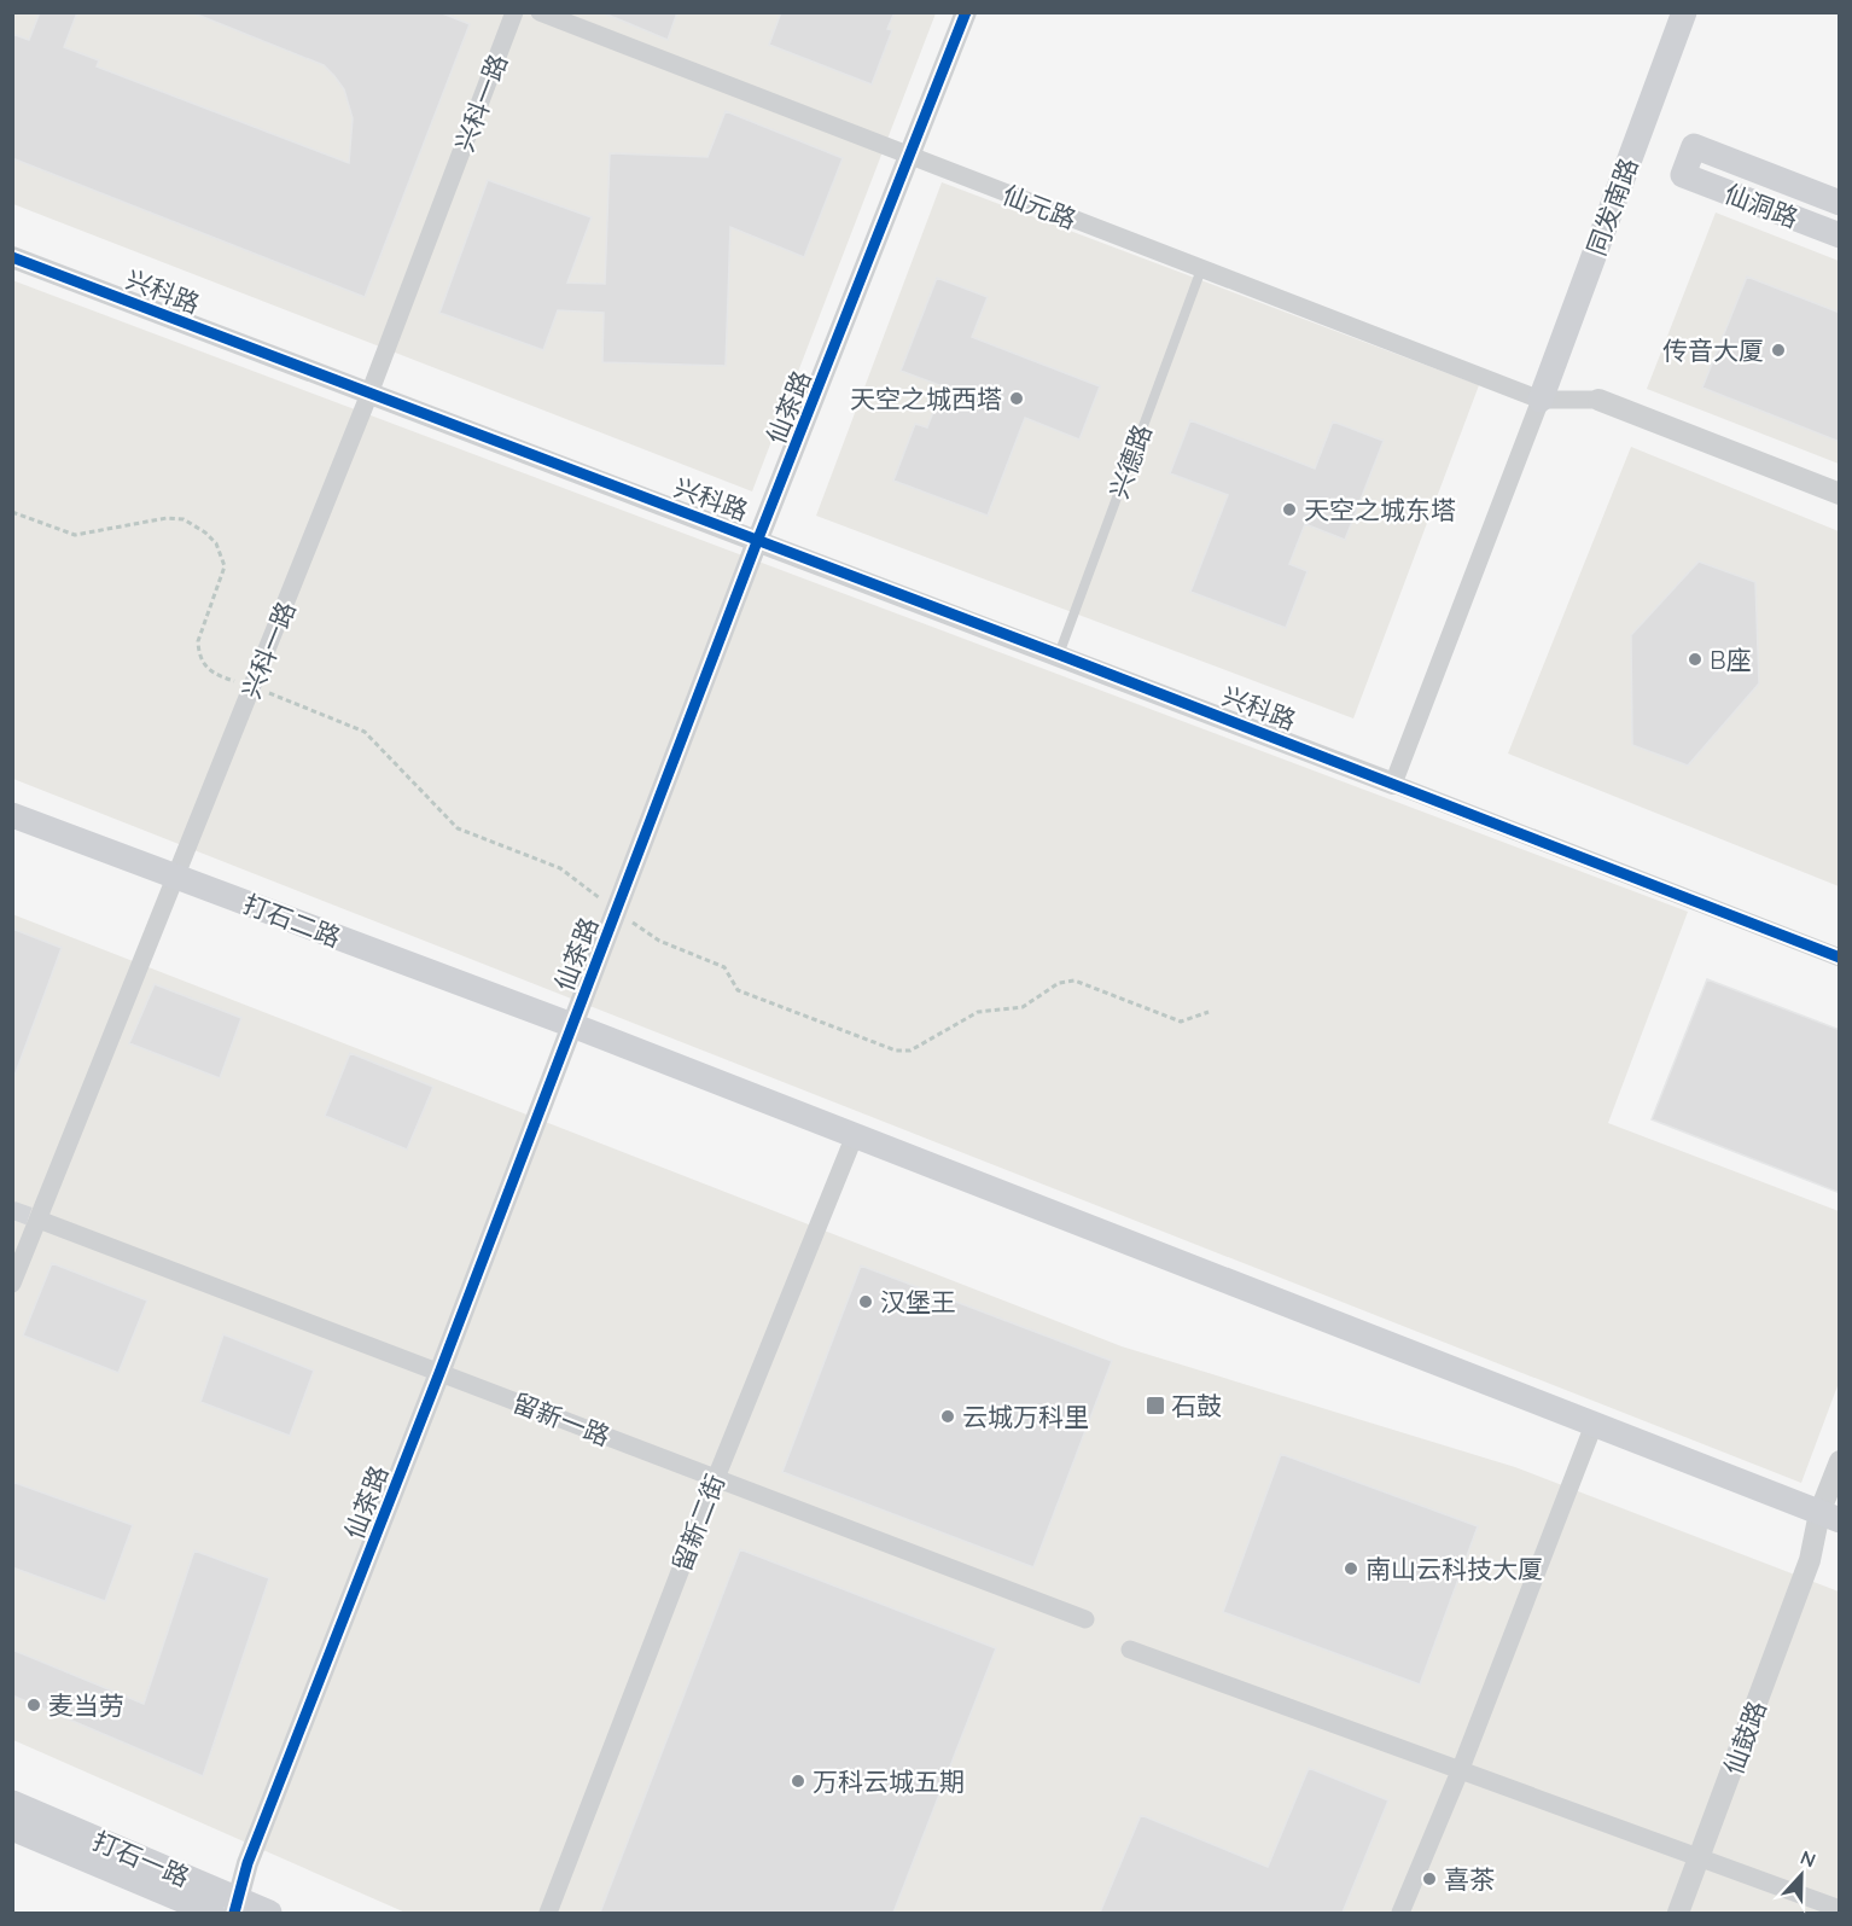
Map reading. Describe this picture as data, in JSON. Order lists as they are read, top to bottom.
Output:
{
  "streets": {
    "main road": [
      "仙洞路",
      "同发南路",
      "打石二路",
      "打石一路"
    ],
    "street": [
      "兴科一路",
      "仙元路",
      "兴科路",
      "仙茶路",
      "留新一路",
      "留新二街",
      "仙鼓路"
    ],
    "lane": ["兴德路"]
  },
  "crossings": [
    ["兴科一路", "兴科路"],
    ["兴科一路", "打石二路"],
    ["兴科一路", "留新一路"],
    ["仙元路", "同发南路"],
    ["仙元路", "仙茶路"],
    ["仙元路", "兴德路"],
    ["兴科路", "仙茶路"],
    ["兴科路", "兴德路"],
    ["仙茶路", "打石二路"],
    ["仙茶路", "留新一路"],
    ["仙茶路", "打石一路"],
    ["打石二路", "留新二街"],
    ["打石二路", "仙鼓路"],
    ["留新一路", "留新二街"]
  ],
  "places": {
    "other": [
      "传音大厦",
      "天空之城西塔",
      "天空之城东塔",
      "B座",
      "汉堡王",
      "云城万科里",
      "南山云科技大厦",
      "麦当劳",
      "万科云城五期",
      "喜茶"
    ],
    "transit": ["石鼓"]
  },
  "north": "top"
}
